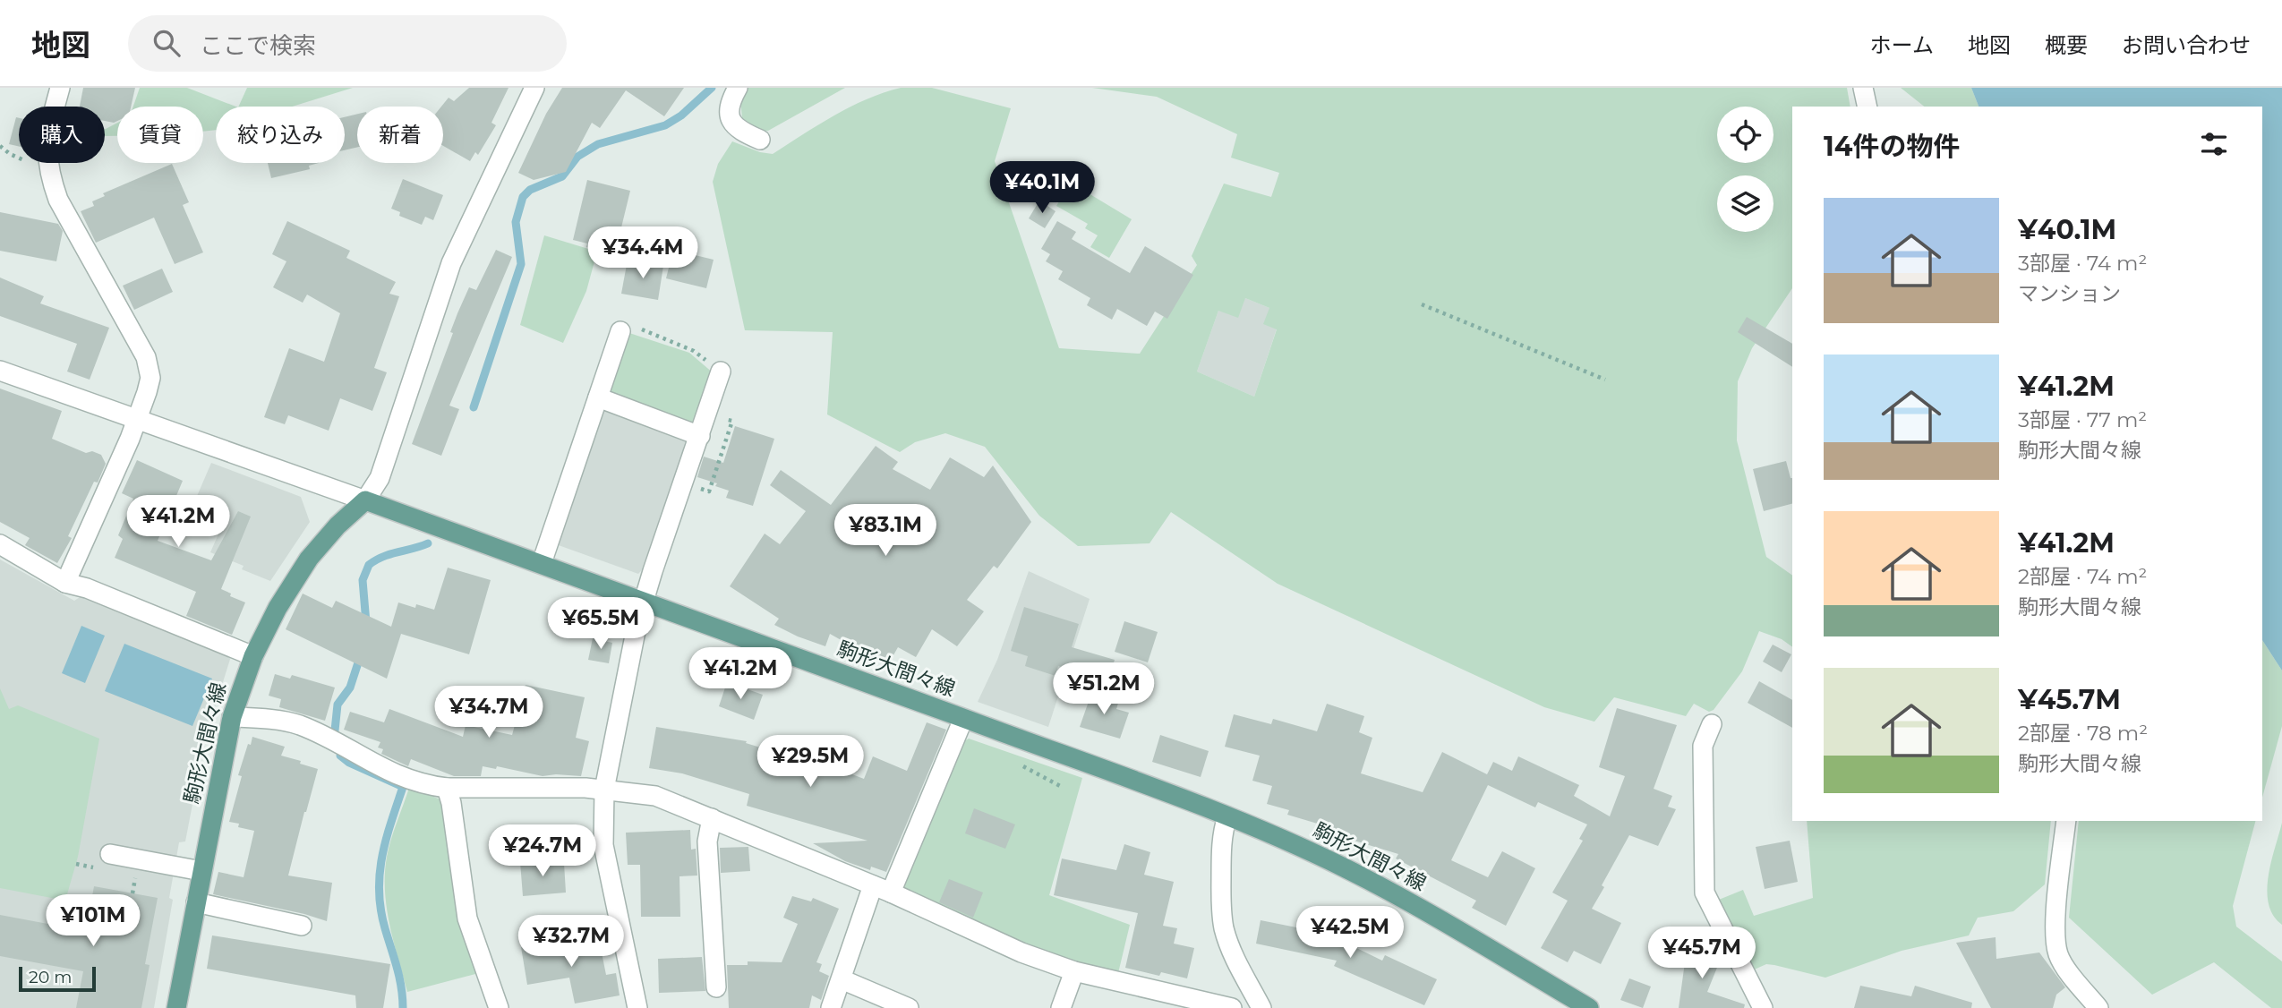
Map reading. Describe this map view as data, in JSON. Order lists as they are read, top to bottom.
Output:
{
  "streets": {
    "main road": ["駒形大間々線"]
  },
  "scale_bar": "20 m",
  "page": {
    "header": "地図",
    "search": "ここで検索",
    "nav": [
      "ホーム",
      "地図",
      "概要",
      "お問い合わせ"
    ],
    "chip": [
      "購入",
      "賃貸",
      "絞り込み",
      "新着"
    ],
    "heading": "14件の物件",
    "price": [
      "¥40.1M",
      "¥34.4M",
      "¥41.2M",
      "¥83.1M",
      "¥65.5M",
      "¥41.2M",
      "¥51.2M",
      "¥34.7M",
      "¥29.5M",
      "¥24.7M",
      "¥101M",
      "¥42.5M",
      "¥32.7M",
      "¥45.7M"
    ],
    "list": [
      {
        "name": "¥40.1M",
        "note": "3部屋 · 74 m² · マンション"
      },
      {
        "name": "¥41.2M",
        "note": "3部屋 · 77 m² · 駒形大間々線"
      },
      {
        "name": "¥41.2M",
        "note": "2部屋 · 74 m² · 駒形大間々線"
      },
      {
        "name": "¥45.7M",
        "note": "2部屋 · 78 m² · 駒形大間々線"
      }
    ],
    "scale": "20 m"
  }
}
